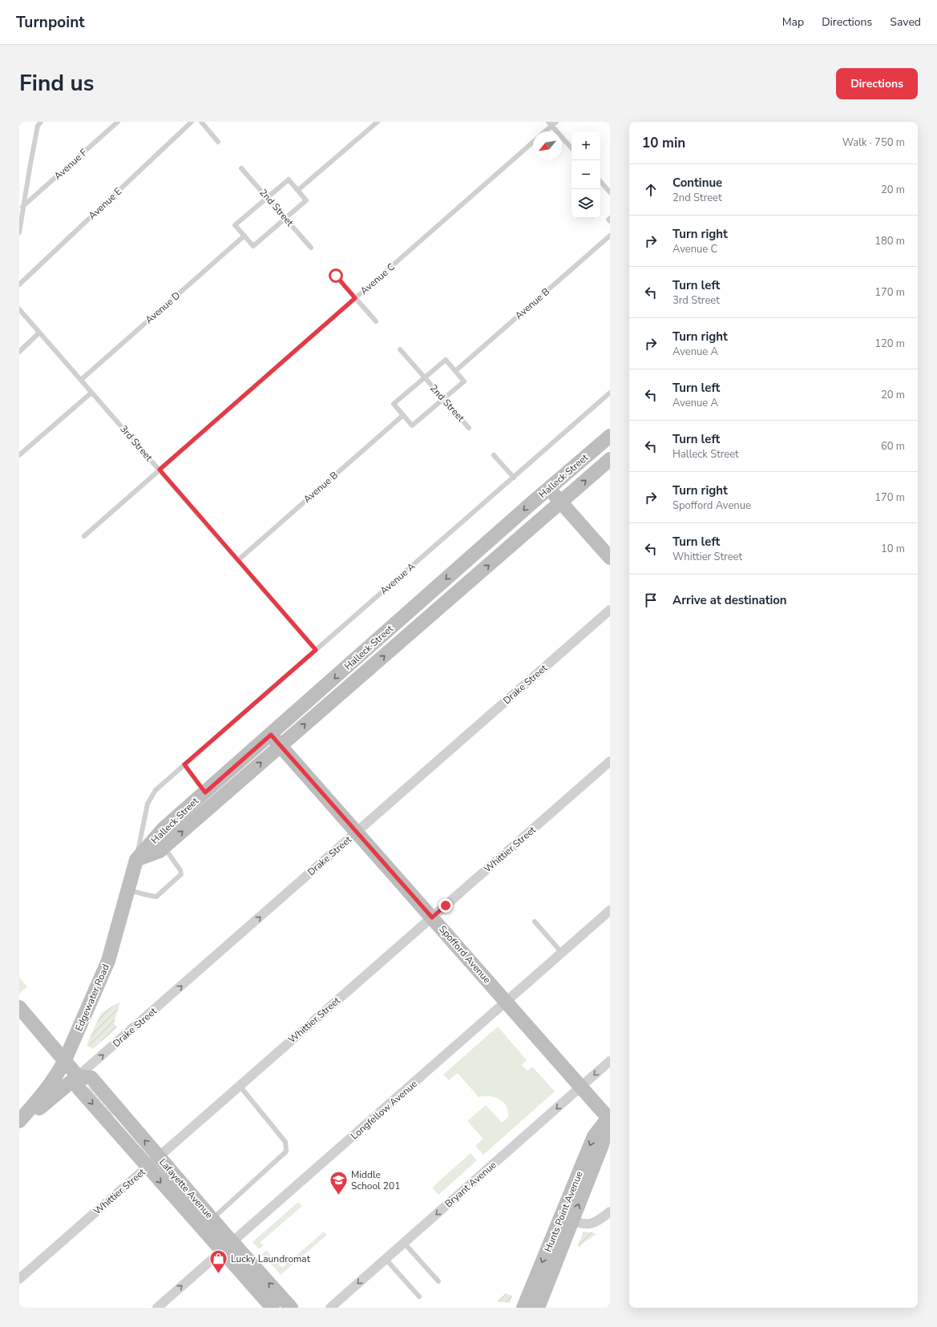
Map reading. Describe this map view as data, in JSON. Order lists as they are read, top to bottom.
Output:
{
  "streets": {
    "main road": [
      "Halleck Street",
      "Spofford Avenue",
      "Edgewater Road",
      "Lafayette Avenue",
      "Hunts Point Avenue"
    ],
    "street": [
      "Drake Street",
      "Whittier Street",
      "Longfellow Avenue",
      "Bryant Avenue"
    ],
    "lane": [
      "Avenue F",
      "Avenue E",
      "2nd Street",
      "Avenue C",
      "Avenue B",
      "Avenue D",
      "3rd Street",
      "Avenue A"
    ]
  },
  "crossings": [
    ["Avenue C", "3rd Street"],
    ["Avenue B", "3rd Street"],
    ["Avenue D", "3rd Street"],
    ["3rd Street", "Avenue A"],
    ["Halleck Street", "Avenue A"],
    ["Halleck Street", "Spofford Avenue"],
    ["Halleck Street", "Edgewater Road"],
    ["Avenue A", "Edgewater Road"],
    ["Drake Street", "Spofford Avenue"],
    ["Drake Street", "Lafayette Avenue"],
    ["Whittier Street", "Spofford Avenue"],
    ["Whittier Street", "Lafayette Avenue"],
    ["Spofford Avenue", "Longfellow Avenue"],
    ["Spofford Avenue", "Bryant Avenue"],
    ["Spofford Avenue", "Hunts Point Avenue"],
    ["Edgewater Road", "Lafayette Avenue"],
    ["Longfellow Avenue", "Lafayette Avenue"]
  ],
  "one_way": ["Drake Street", "Bryant Avenue"],
  "places": {
    "school or university": ["Middle School 201"],
    "shop": ["Lucky Laundromat"]
  },
  "north": "bottom left",
  "page": {
    "header": "Turnpoint",
    "nav": ["Map", "Directions", "Saved"],
    "title": "Find us",
    "buttons": "Directions",
    "heading": ["10 min", "Walk · 750 m"],
    "map_buttons": ["+", "−"],
    "list": [
      ["Continue", "2nd Street", "20 m"],
      ["Turn right", "Avenue C", "180 m"],
      ["Turn left", "3rd Street", "170 m"],
      ["Turn right", "Avenue A", "120 m"],
      ["Turn left", "Avenue A", "20 m"],
      ["Turn left", "Halleck Street", "60 m"],
      ["Turn right", "Spofford Avenue", "170 m"],
      ["Turn left", "Whittier Street", "10 m"],
      "Arrive at destination"
    ]
  }
}
